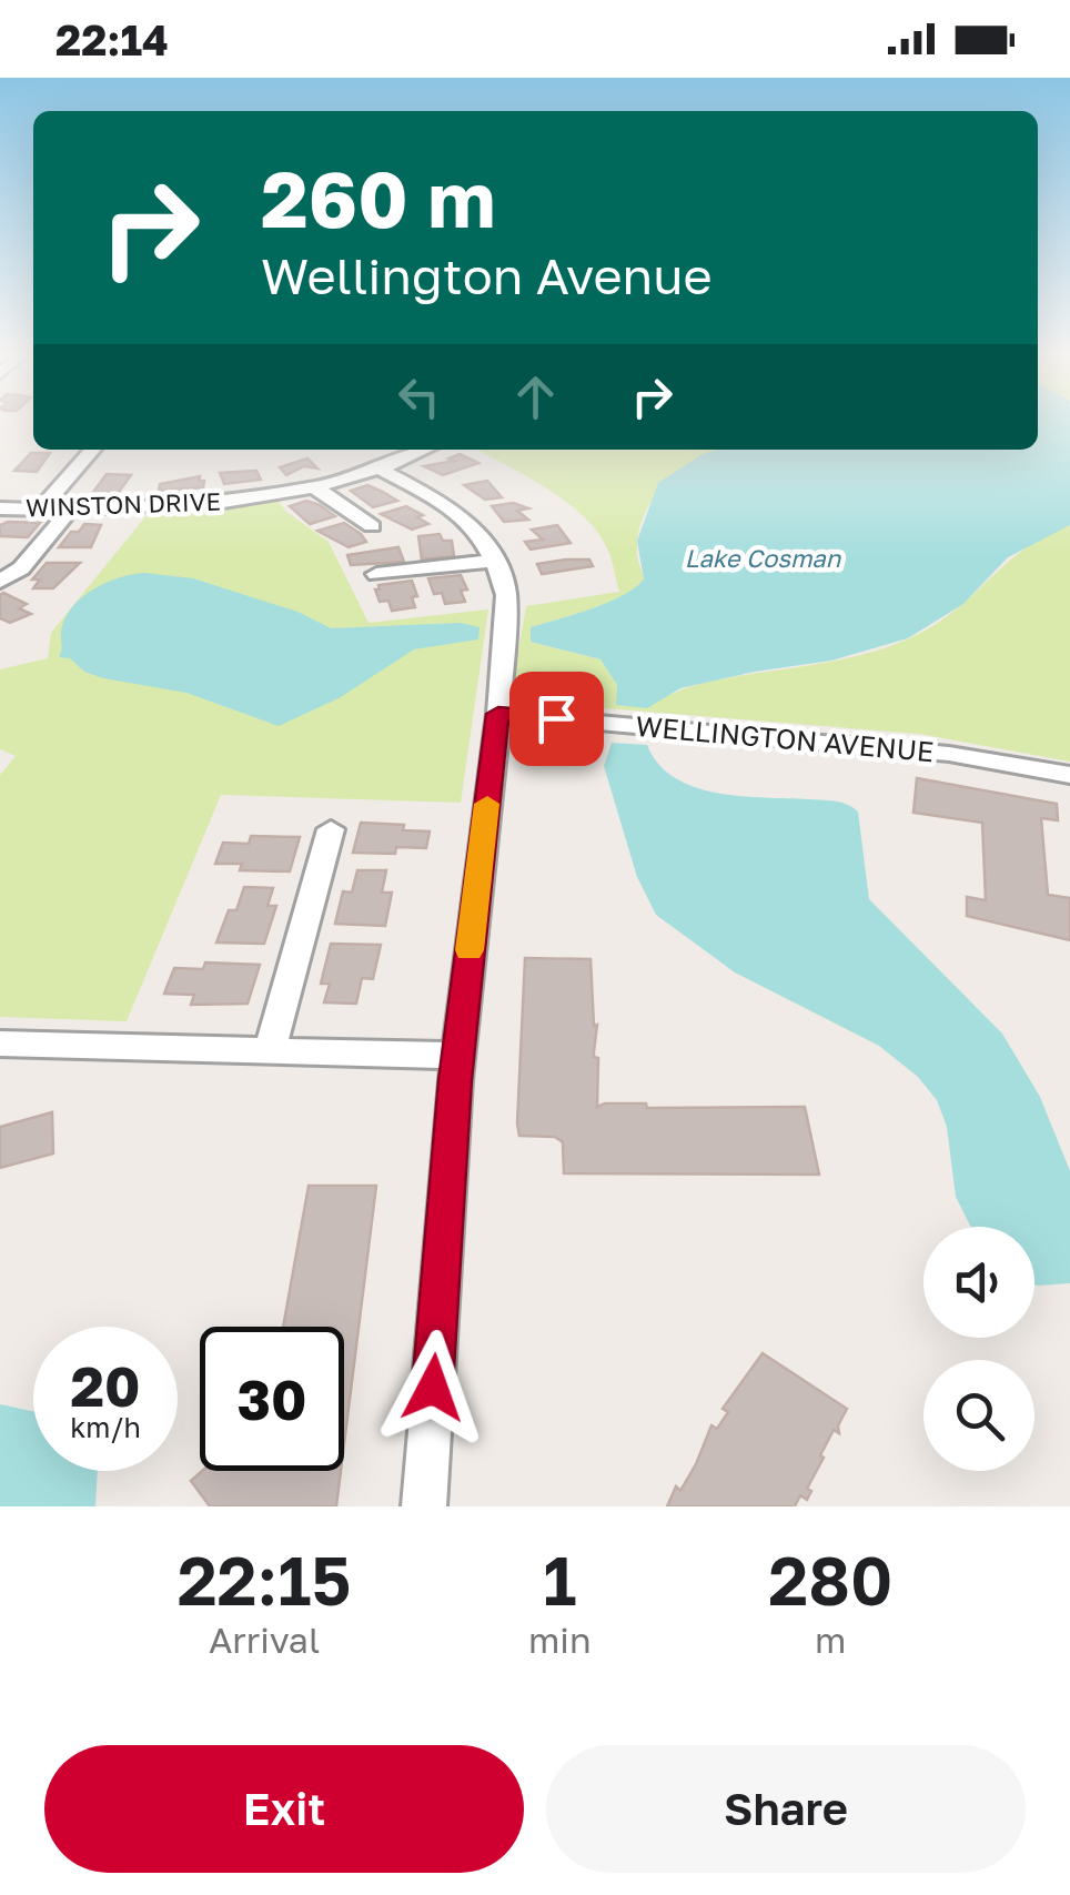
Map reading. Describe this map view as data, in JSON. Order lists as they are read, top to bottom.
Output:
{
  "streets": {
    "street": ["WINSTON DRIVE", "WELLINGTON AVENUE"]
  },
  "water": ["Lake Cosman"],
  "page": {
    "status": "22:14",
    "turn": ["260 m", "Wellington Avenue"],
    "speed": "20 km/h",
    "limit": "30",
    "eta": [
      "22:15",
      "Arrival",
      "1",
      "min",
      "280",
      "m"
    ],
    "buttons": ["Exit", "Share"]
  }
}
